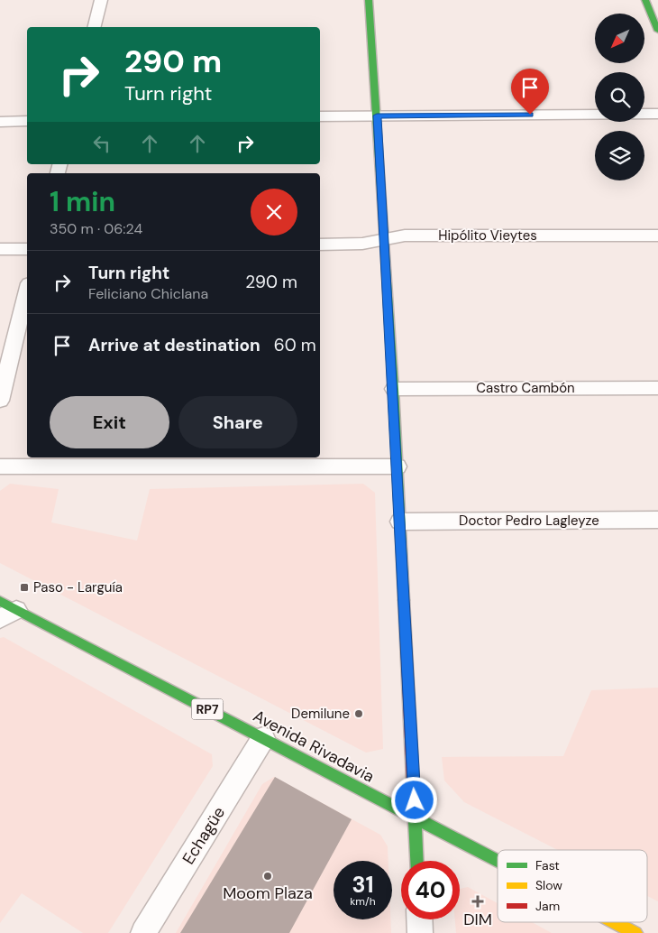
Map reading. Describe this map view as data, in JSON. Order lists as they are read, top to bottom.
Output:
{
  "streets": {
    "street": [
      "Hipólito Vieytes",
      "Castro Cambón",
      "Doctor Pedro Lagleyze",
      "RP7",
      "Avenida Rivadavia",
      "Echagüe"
    ]
  },
  "crossings": [
    ["Avenida Rivadavia", "Echagüe"]
  ],
  "places": {
    "transit": ["Paso - Larguía"],
    "other": ["Demilune", "Moom Plaza"],
    "health": ["DIM"]
  },
  "legend": ["Fast", "Slow", "Jam"],
  "north": "bottom left",
  "page": {
    "turn": ["290 m", "Turn right"],
    "heading": ["1 min", "350 m · 06:24"],
    "list": [
      {
        "name": "Turn right",
        "note": "Feliciano Chiclana",
        "value": "290 m"
      },
      {
        "name": "Arrive at destination",
        "value": "60 m"
      }
    ],
    "buttons": ["Exit", "Share"],
    "speed": "31 km/h",
    "limit": "40"
  }
}
